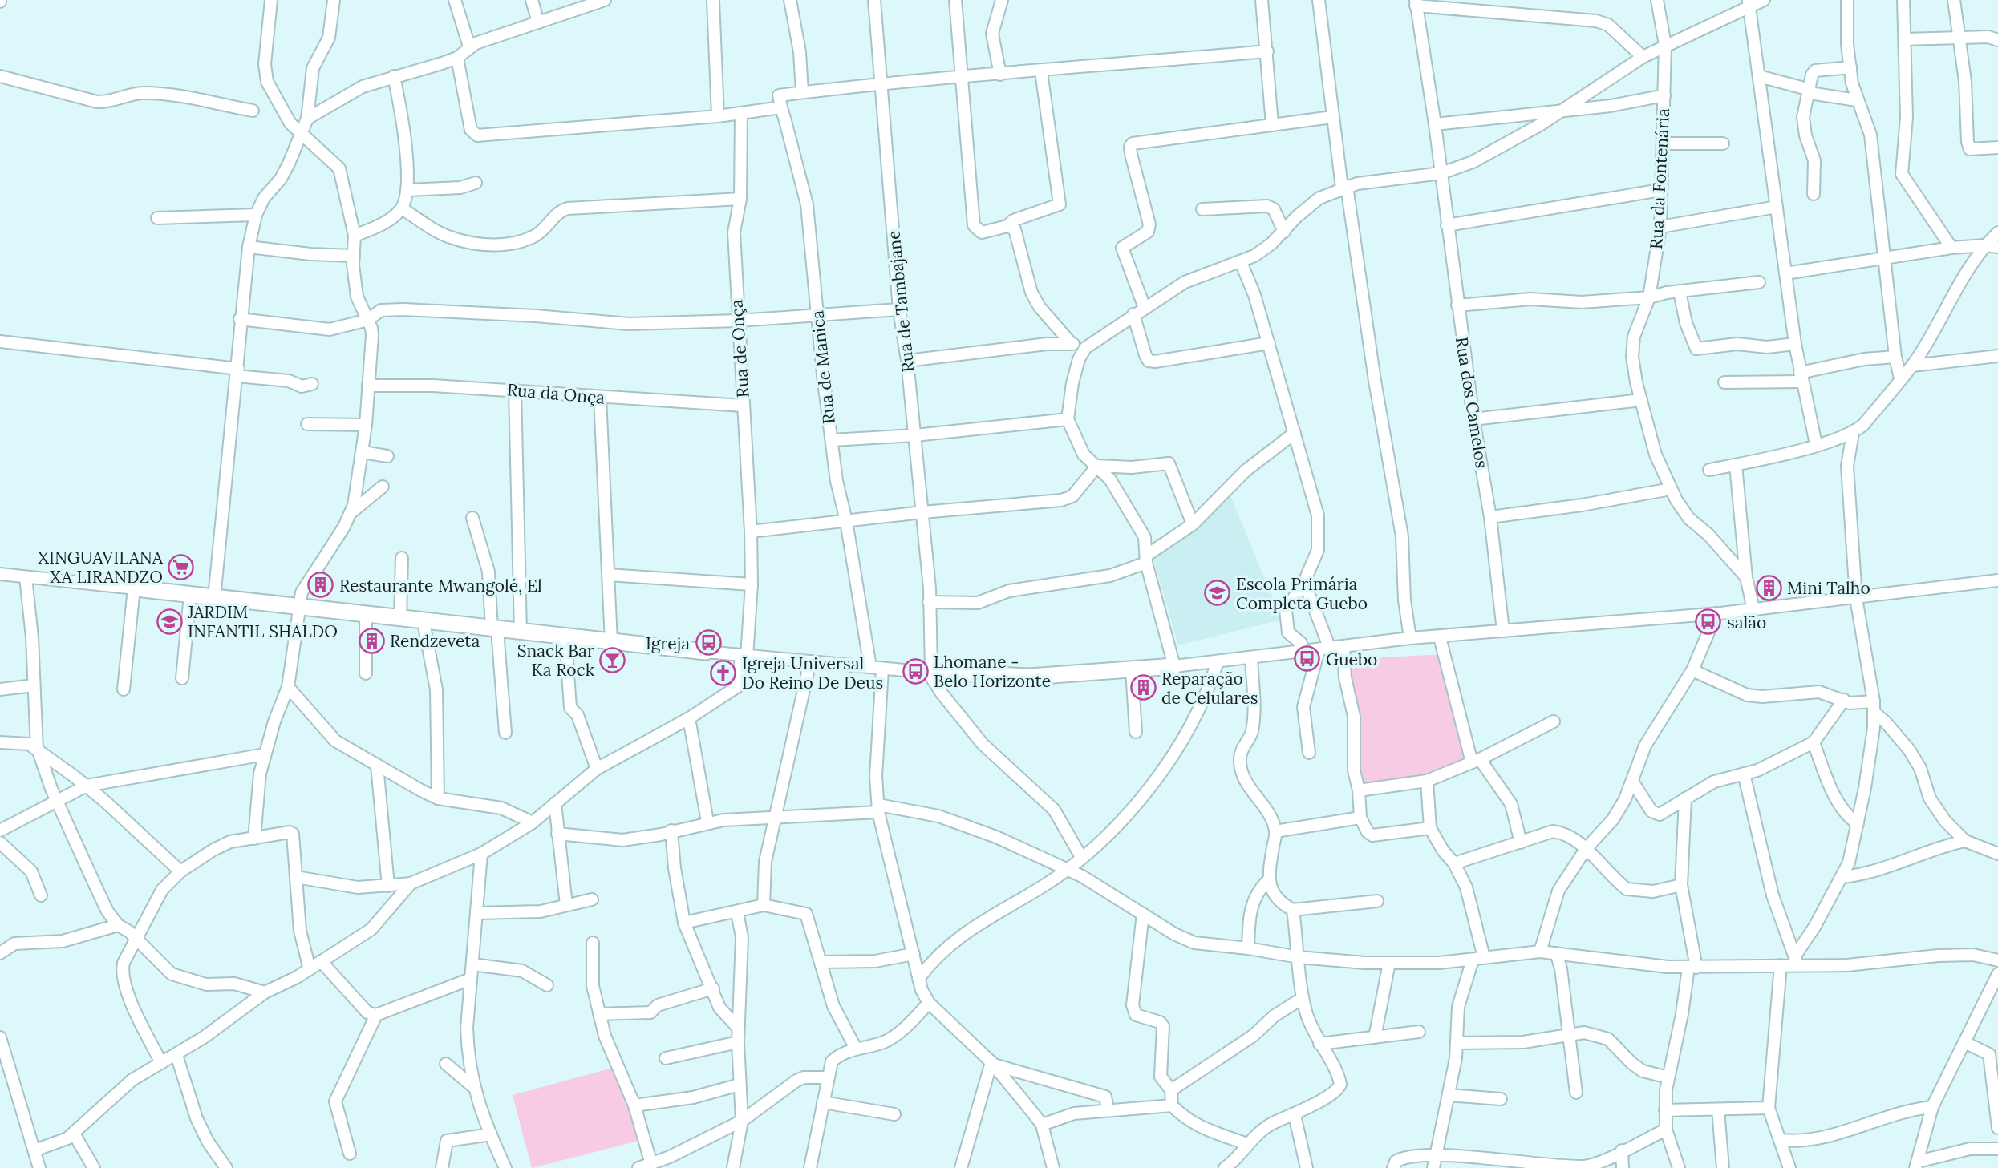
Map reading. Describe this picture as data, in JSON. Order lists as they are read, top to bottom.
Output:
{
  "streets": {
    "street": [
      "Rua da Fontenária",
      "Rua de Tambajane",
      "Rua de Onça",
      "Rua de Manica",
      "Rua da Onça",
      "Rua dos Camelos"
    ]
  },
  "crossings": [
    ["Rua de Onça", "Rua da Onça"]
  ],
  "places": {
    "supermarket": ["XINGUAVILANA XA LIRANDZO"],
    "building": [
      "Restaurante Mwangolé, El",
      "Mini Talho",
      "Rendzeveta",
      "Reparação de Celulares"
    ],
    "school or university": ["Escola Primária Completa Guebo", "JARDIM INFANTIL SHALDO"],
    "bus stop": [
      "salão",
      "Igreja",
      "Guebo",
      "Lhomane - Belo Horizonte"
    ],
    "bar": ["Snack Bar Ka Rock"],
    "church": ["Igreja Universal Do Reino De Deus"]
  }
}
